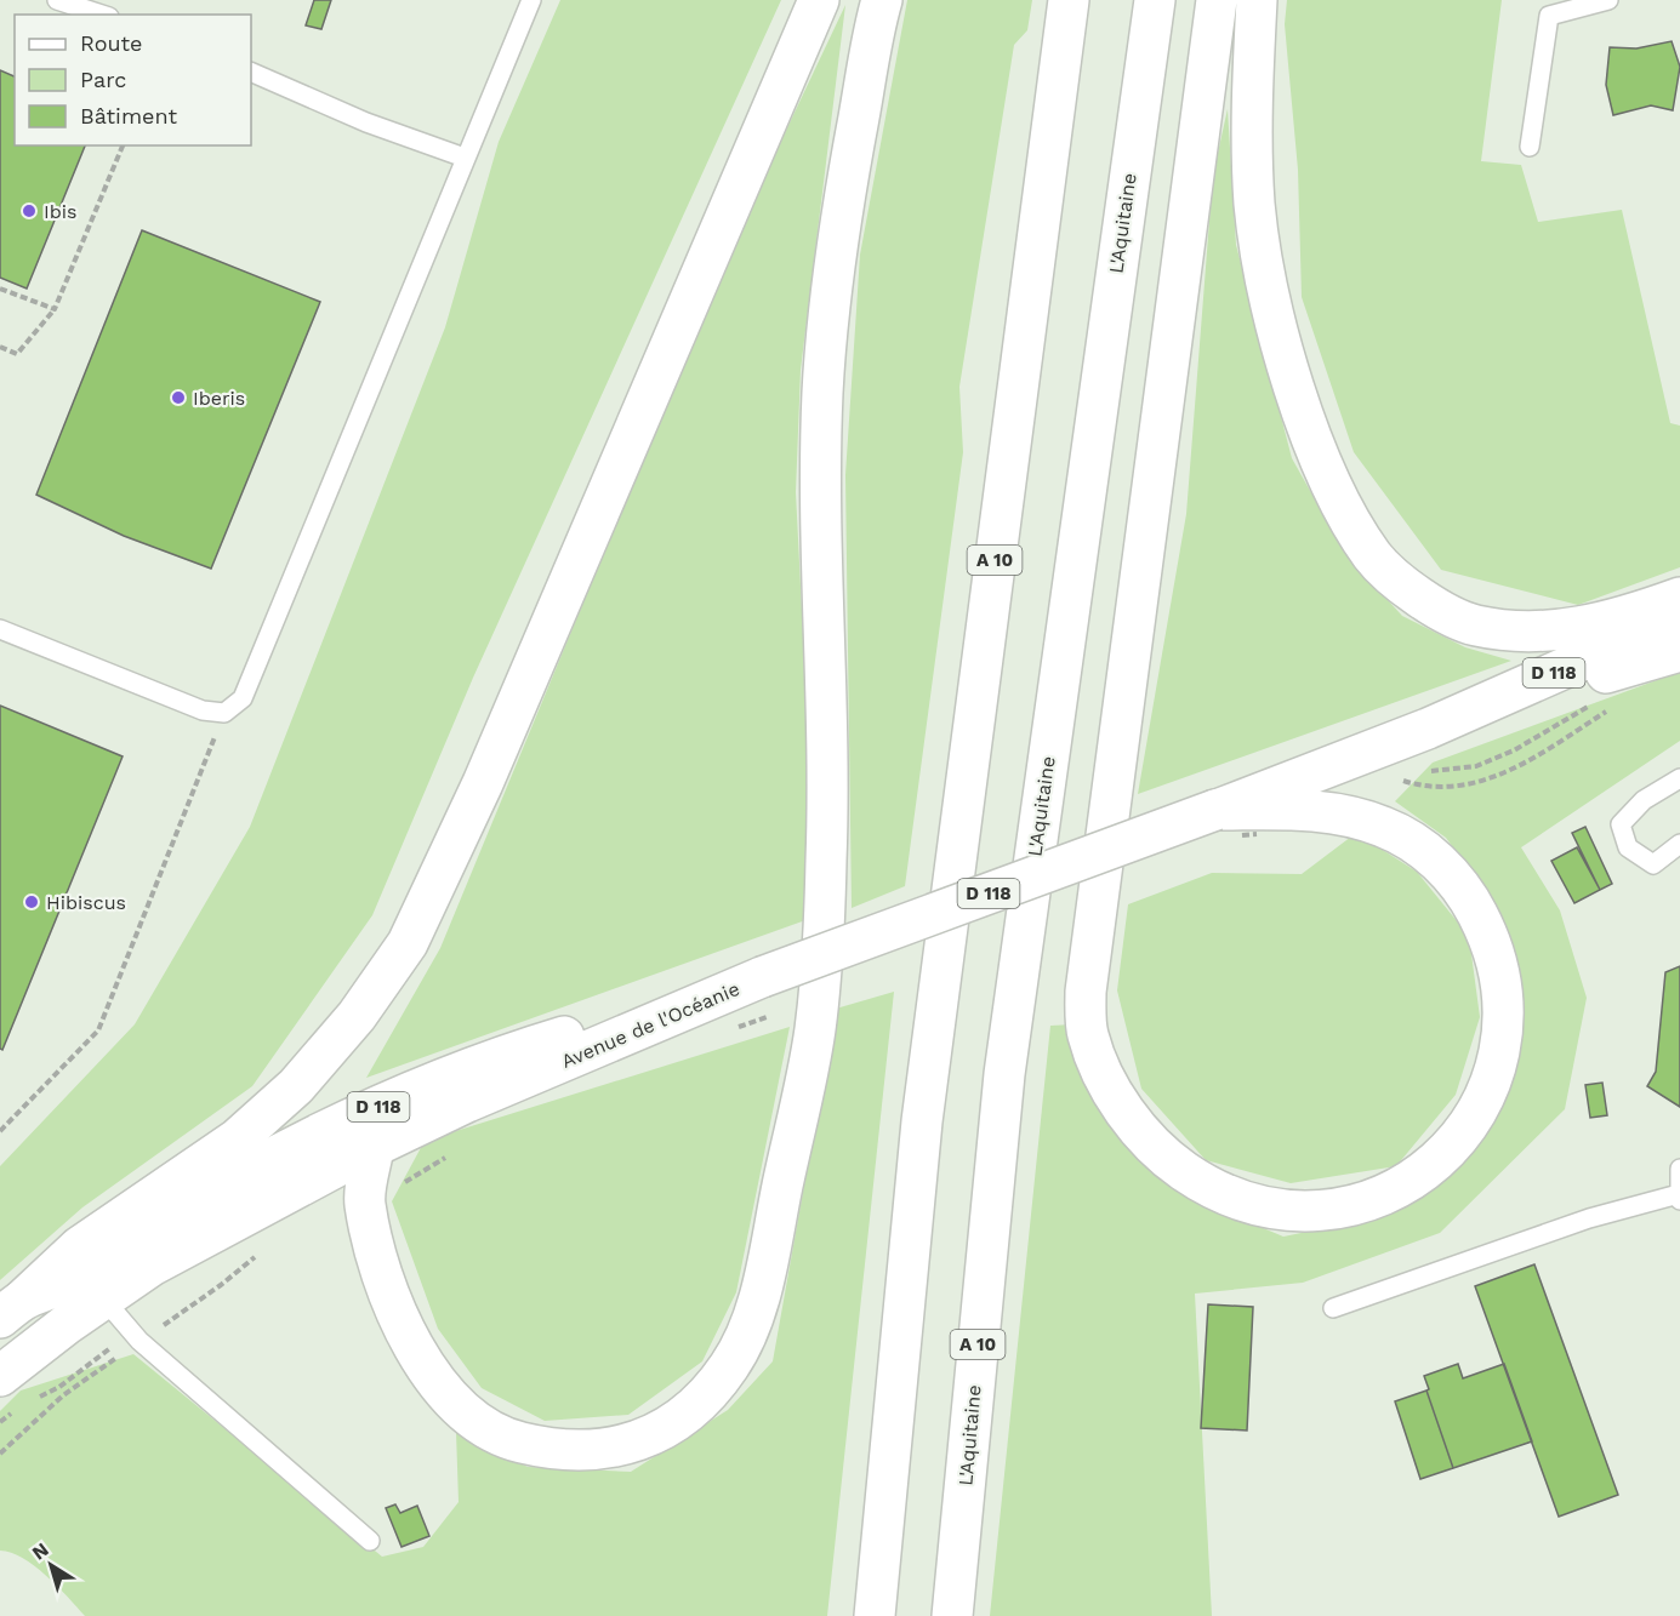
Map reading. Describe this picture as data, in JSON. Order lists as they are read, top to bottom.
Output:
{
  "streets": {
    "main road": [
      "L'Aquitaine",
      "A 10",
      "D 118",
      "Avenue de l'Océanie"
    ]
  },
  "crossings": [
    ["D 118", "Avenue de l'Océanie"]
  ],
  "places": ["Ibis", "Iberis", "Hibiscus"],
  "legend": ["Route", "Parc", "Bâtiment"],
  "north": "top left"
}
